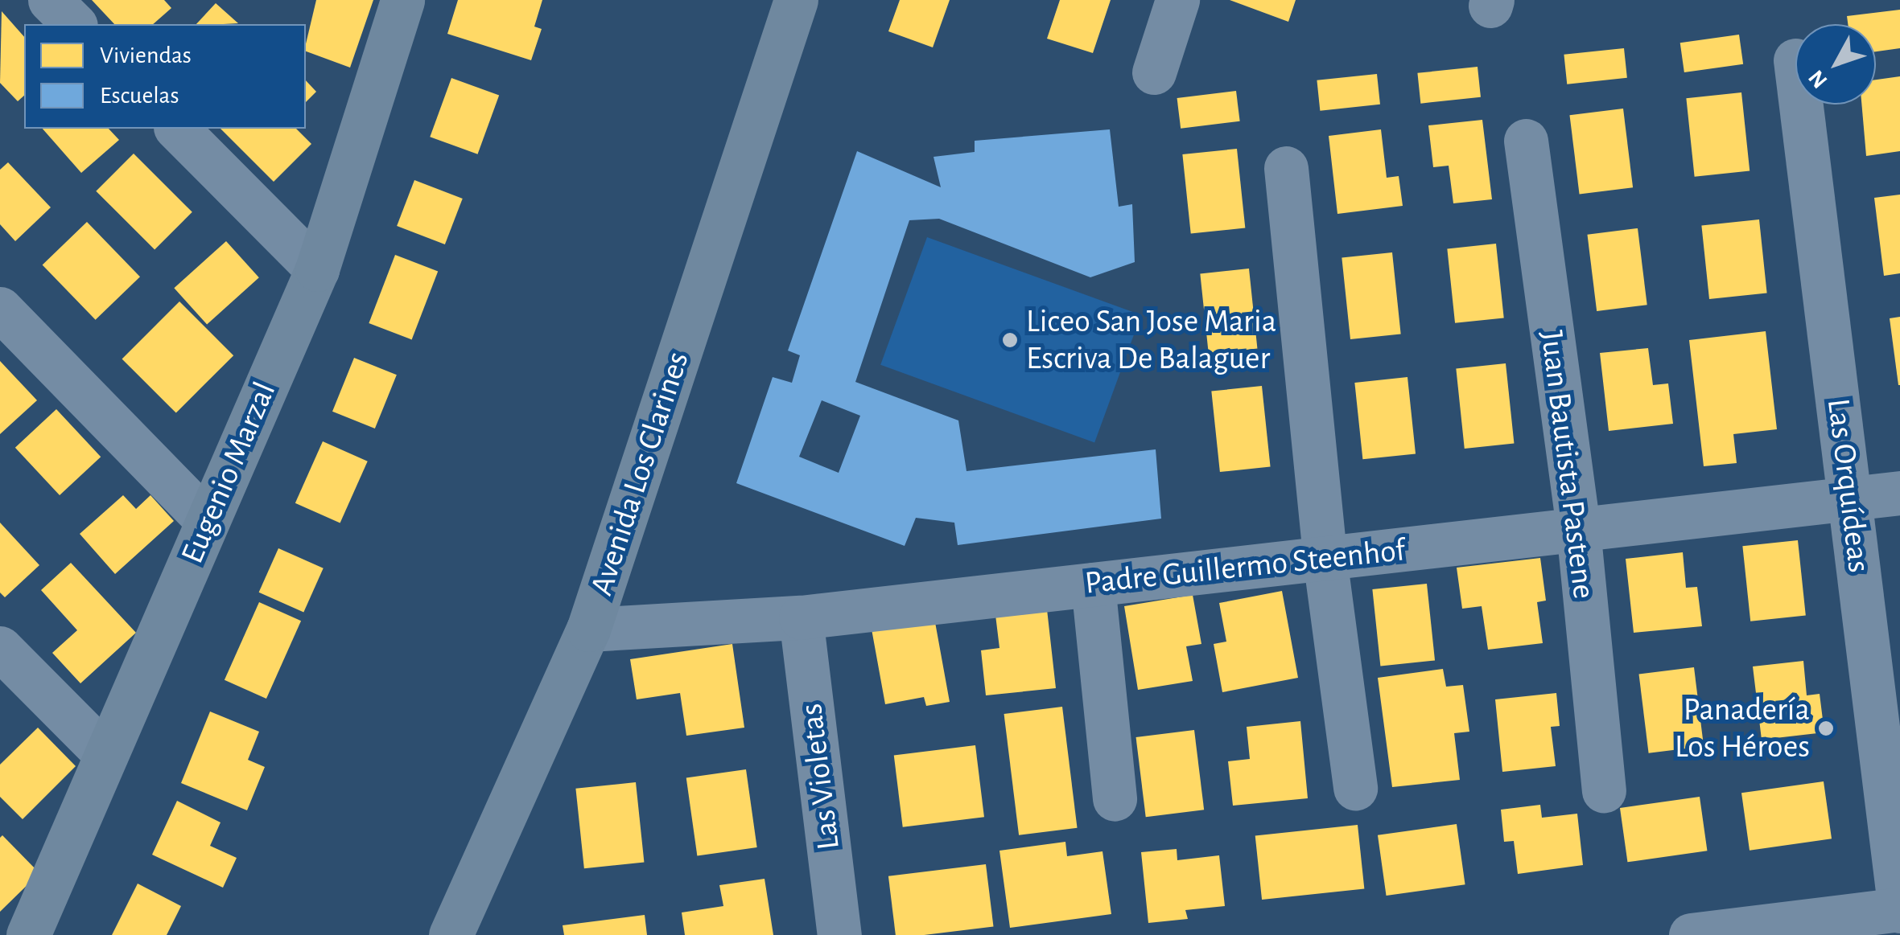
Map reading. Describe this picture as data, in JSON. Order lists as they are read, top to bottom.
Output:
{
  "streets": {
    "main road": ["Eugenio Marzal", "Avenida Los Clarines"],
    "street": [
      "Juan Bautista Pastene",
      "Las Orquídeas",
      "Padre Guillermo Steenhof",
      "Las Violetas"
    ]
  },
  "crossings": [
    ["Juan Bautista Pastene", "Padre Guillermo Steenhof"],
    ["Avenida Los Clarines", "Padre Guillermo Steenhof"],
    ["Las Orquídeas", "Padre Guillermo Steenhof"],
    ["Padre Guillermo Steenhof", "Las Violetas"]
  ],
  "places": ["Liceo San Jose Maria Escriva De Balaguer", "Panadería Los Héroes"],
  "legend": ["Viviendas", "Escuelas"],
  "north": "bottom left"
}
